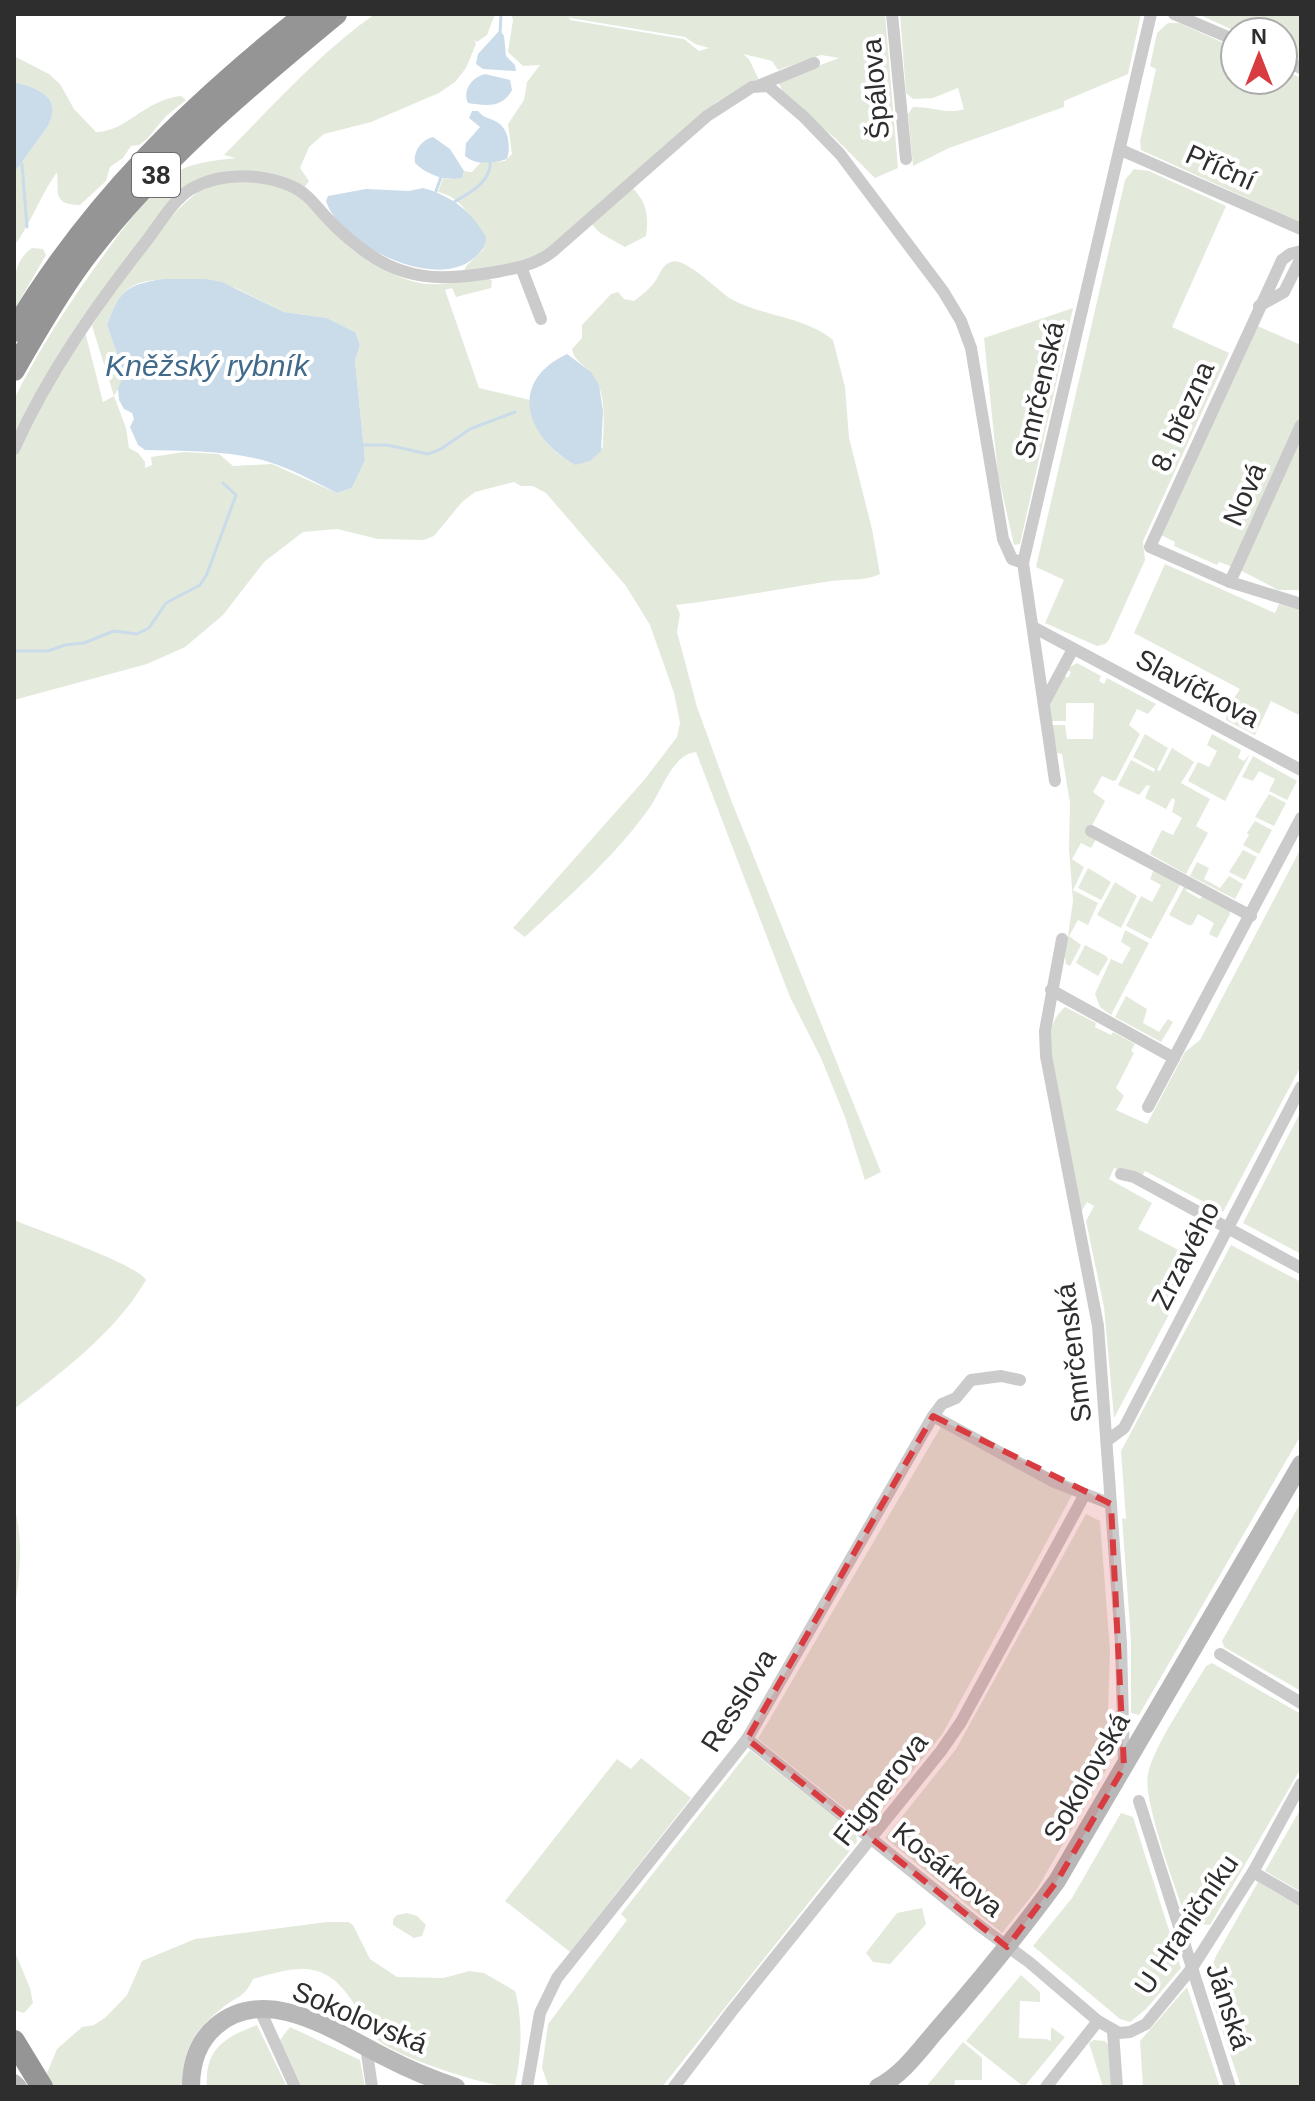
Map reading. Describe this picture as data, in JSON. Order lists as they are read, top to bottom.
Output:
{
  "streets": {
    "highway": ["38"],
    "street": [
      "Špálova",
      "Příční",
      "Smrčenská",
      "8. března",
      "Nová",
      "Slavíčkova",
      "Zrzavého",
      "Resslova",
      "Sokolovská",
      "Fügnerova",
      "Kosárkova",
      "U Hraničníku",
      "Jánská"
    ]
  },
  "crossings": [
    ["Příční", "Smrčenská"],
    ["Smrčenská", "Slavíčkova"],
    ["Smrčenská", "Zrzavého"],
    ["Smrčenská", "Sokolovská"],
    ["8. března", "Nová"],
    ["Resslova", "Kosárkova"],
    ["Sokolovská", "Kosárkova"],
    ["Fügnerova", "Kosárkova"],
    ["U Hraničníku", "Jánská"]
  ],
  "water": ["Kněžský rybník"],
  "north": "top"
}
